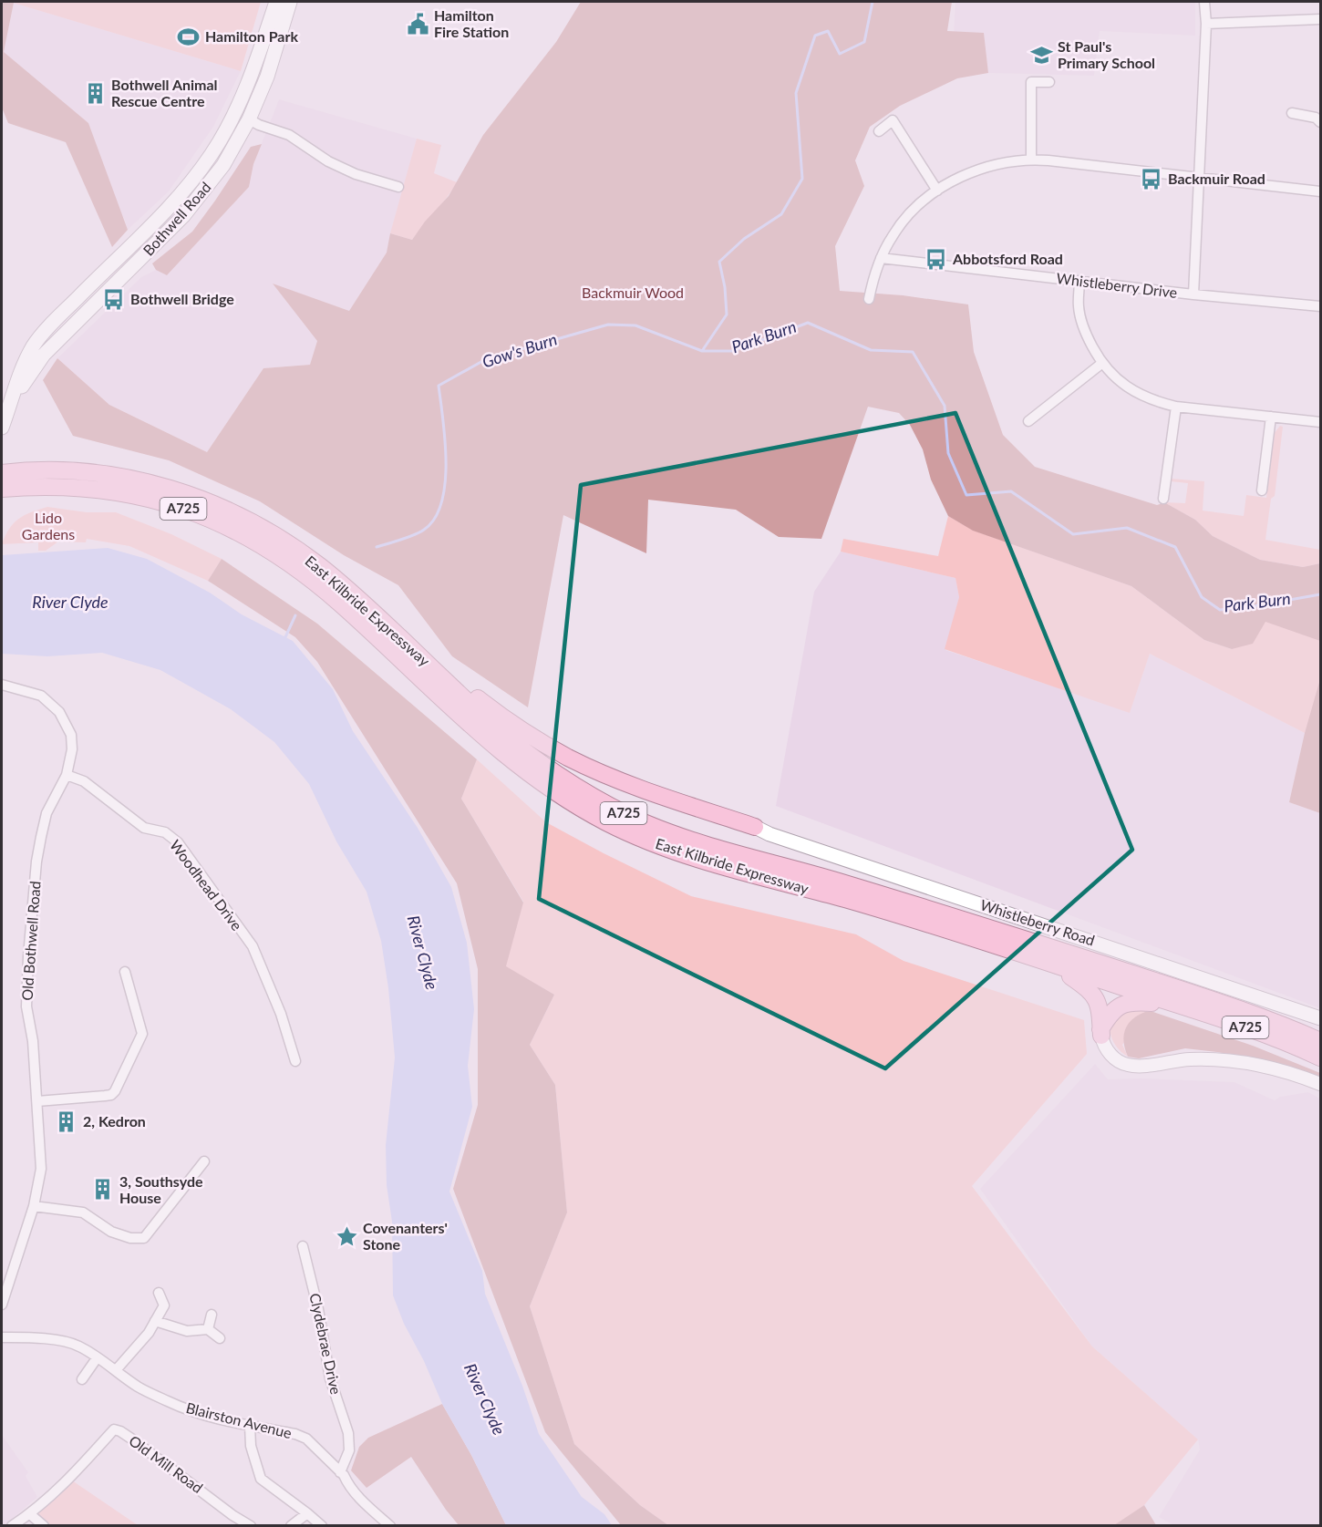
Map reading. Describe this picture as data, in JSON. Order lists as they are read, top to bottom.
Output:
{
  "streets": {
    "highway": ["A725", "East Kilbride Expressway"],
    "main road": ["Bothwell Road", "Whistleberry Road"],
    "street": [
      "Whistleberry Drive",
      "Woodhead Drive",
      "Old Bothwell Road",
      "Clydebrae Drive",
      "Blairston Avenue",
      "Old Mill Road"
    ]
  },
  "crossings": [
    ["Woodhead Drive", "Old Bothwell Road"],
    ["Clydebrae Drive", "Blairston Avenue"]
  ],
  "water": ["Park Burn", "Gow's Burn", "River Clyde"],
  "parks": ["Backmuir Wood", "Lido Gardens"],
  "places": {
    "public building": ["Hamilton Fire Station"],
    "sports": ["Hamilton Park"],
    "school or university": ["St Paul's Primary School"],
    "building": ["Bothwell Animal Rescue Centre", "2, Kedron", "3, Southsyde House"],
    "bus stop": ["Backmuir Road", "Abbotsford Road", "Bothwell Bridge"],
    "place": ["Covenanters' Stone"]
  }
}
